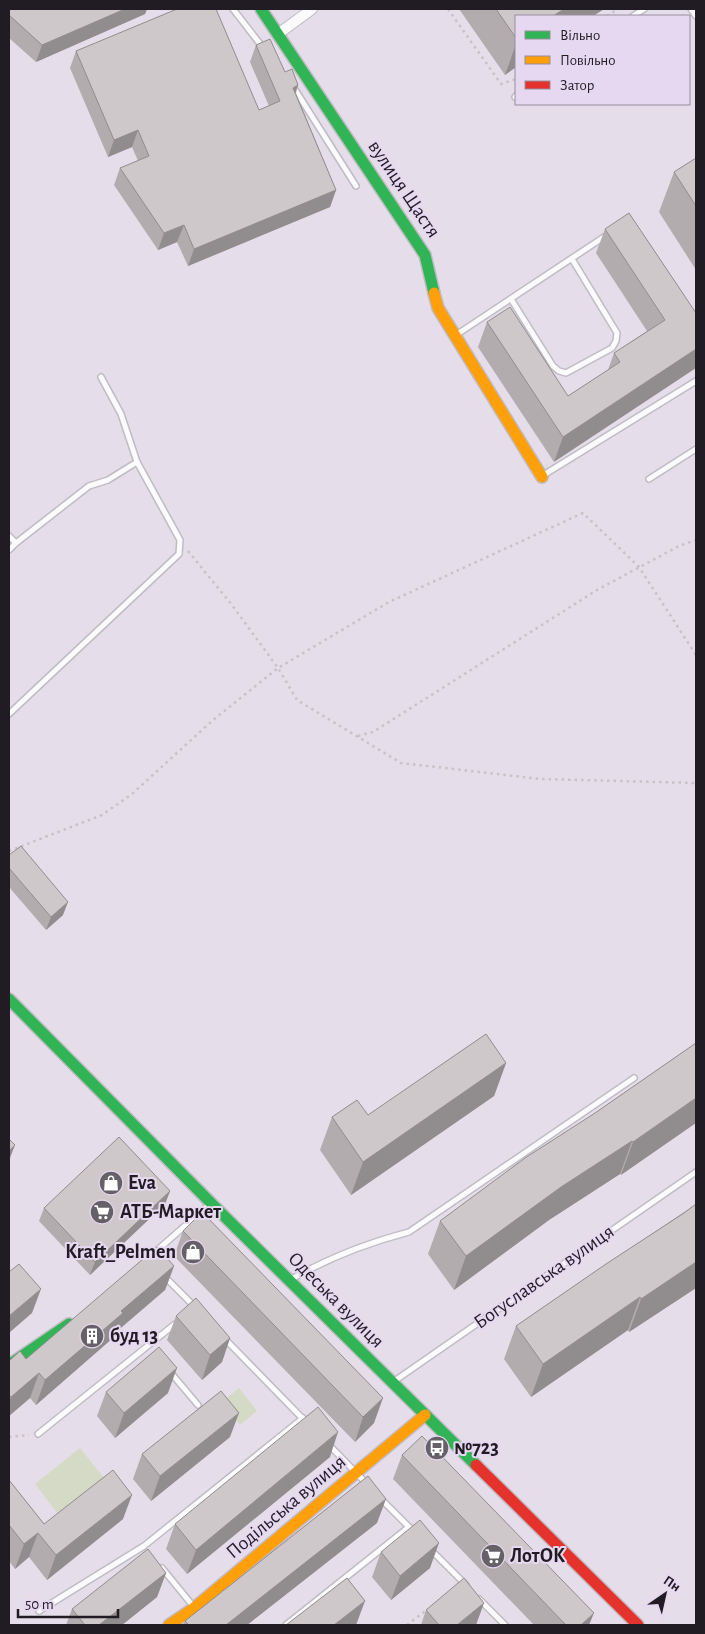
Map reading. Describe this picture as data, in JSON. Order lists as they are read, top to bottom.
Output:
{
  "streets": {
    "street": ["вулиця Щастя", "Одеська вулиця", "Подільська вулиця"],
    "lane": ["Богуславська вулиця"]
  },
  "crossings": [
    ["Богуславська вулиця", "Одеська вулиця"],
    ["Одеська вулиця", "Подільська вулиця"]
  ],
  "places": {
    "shop": ["Eva", "Kraft_Pelmen"],
    "supermarket": ["АТБ-Маркет", "ЛотОК"],
    "building": ["буд 13"],
    "bus stop": ["№723"]
  },
  "legend": ["Вільно", "Повільно", "Затор"],
  "scale_bar": "50 m",
  "north": "top right"
}
